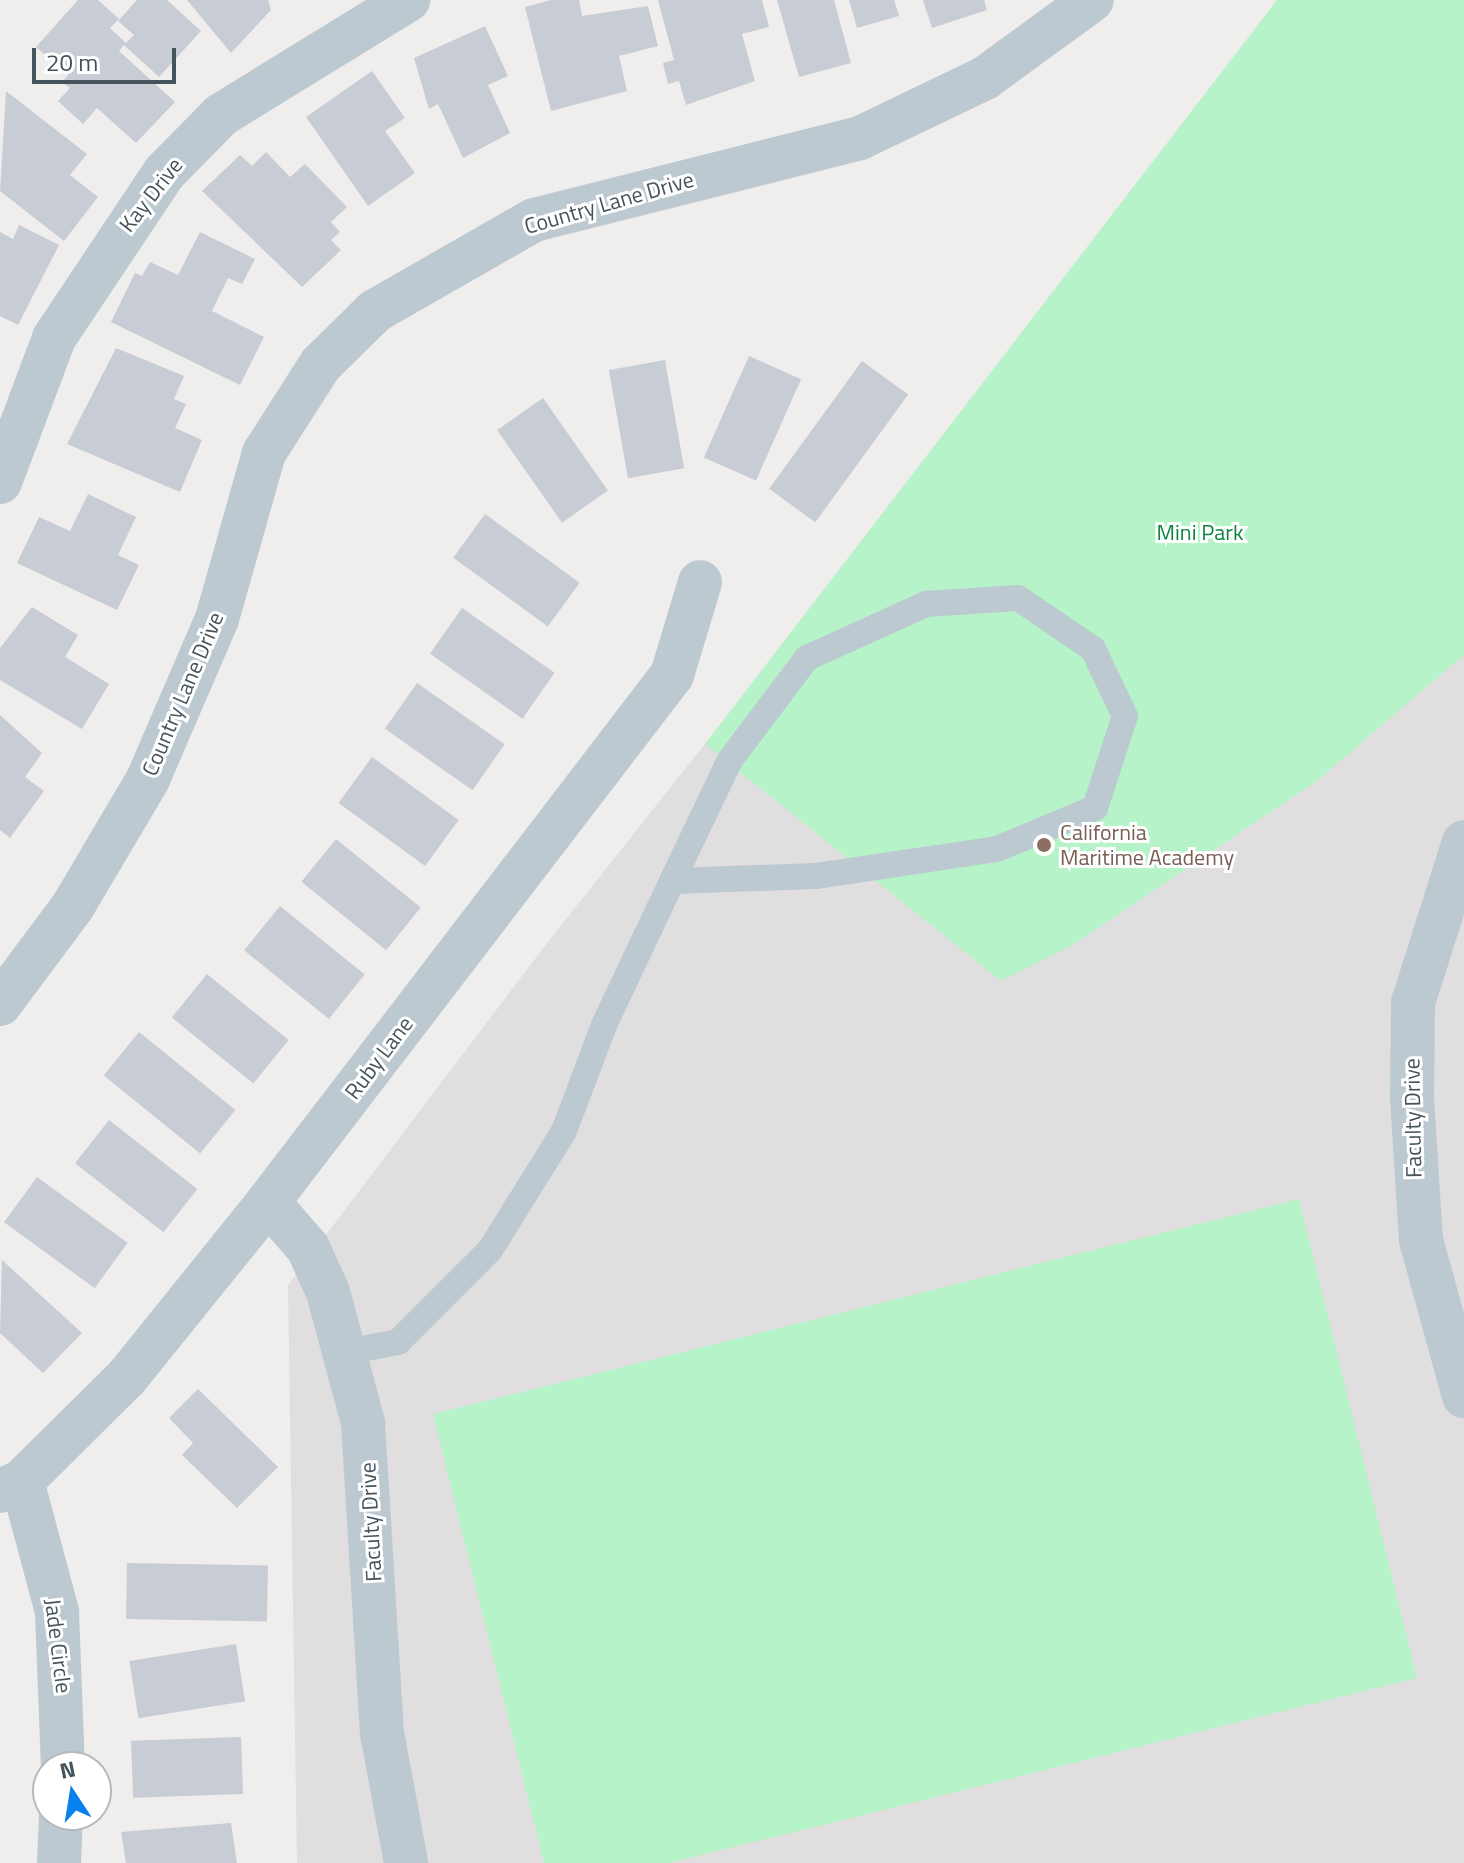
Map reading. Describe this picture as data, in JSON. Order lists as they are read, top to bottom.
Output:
{
  "streets": {
    "street": [
      "Kay Drive",
      "Country Lane Drive",
      "Ruby Lane",
      "Faculty Drive",
      "Jade Circle"
    ]
  },
  "crossings": [
    ["Ruby Lane", "Faculty Drive"],
    ["Ruby Lane", "Jade Circle"]
  ],
  "parks": ["Mini Park"],
  "places": ["California Maritime Academy"],
  "scale_bar": "20 m",
  "north": "top"
}
